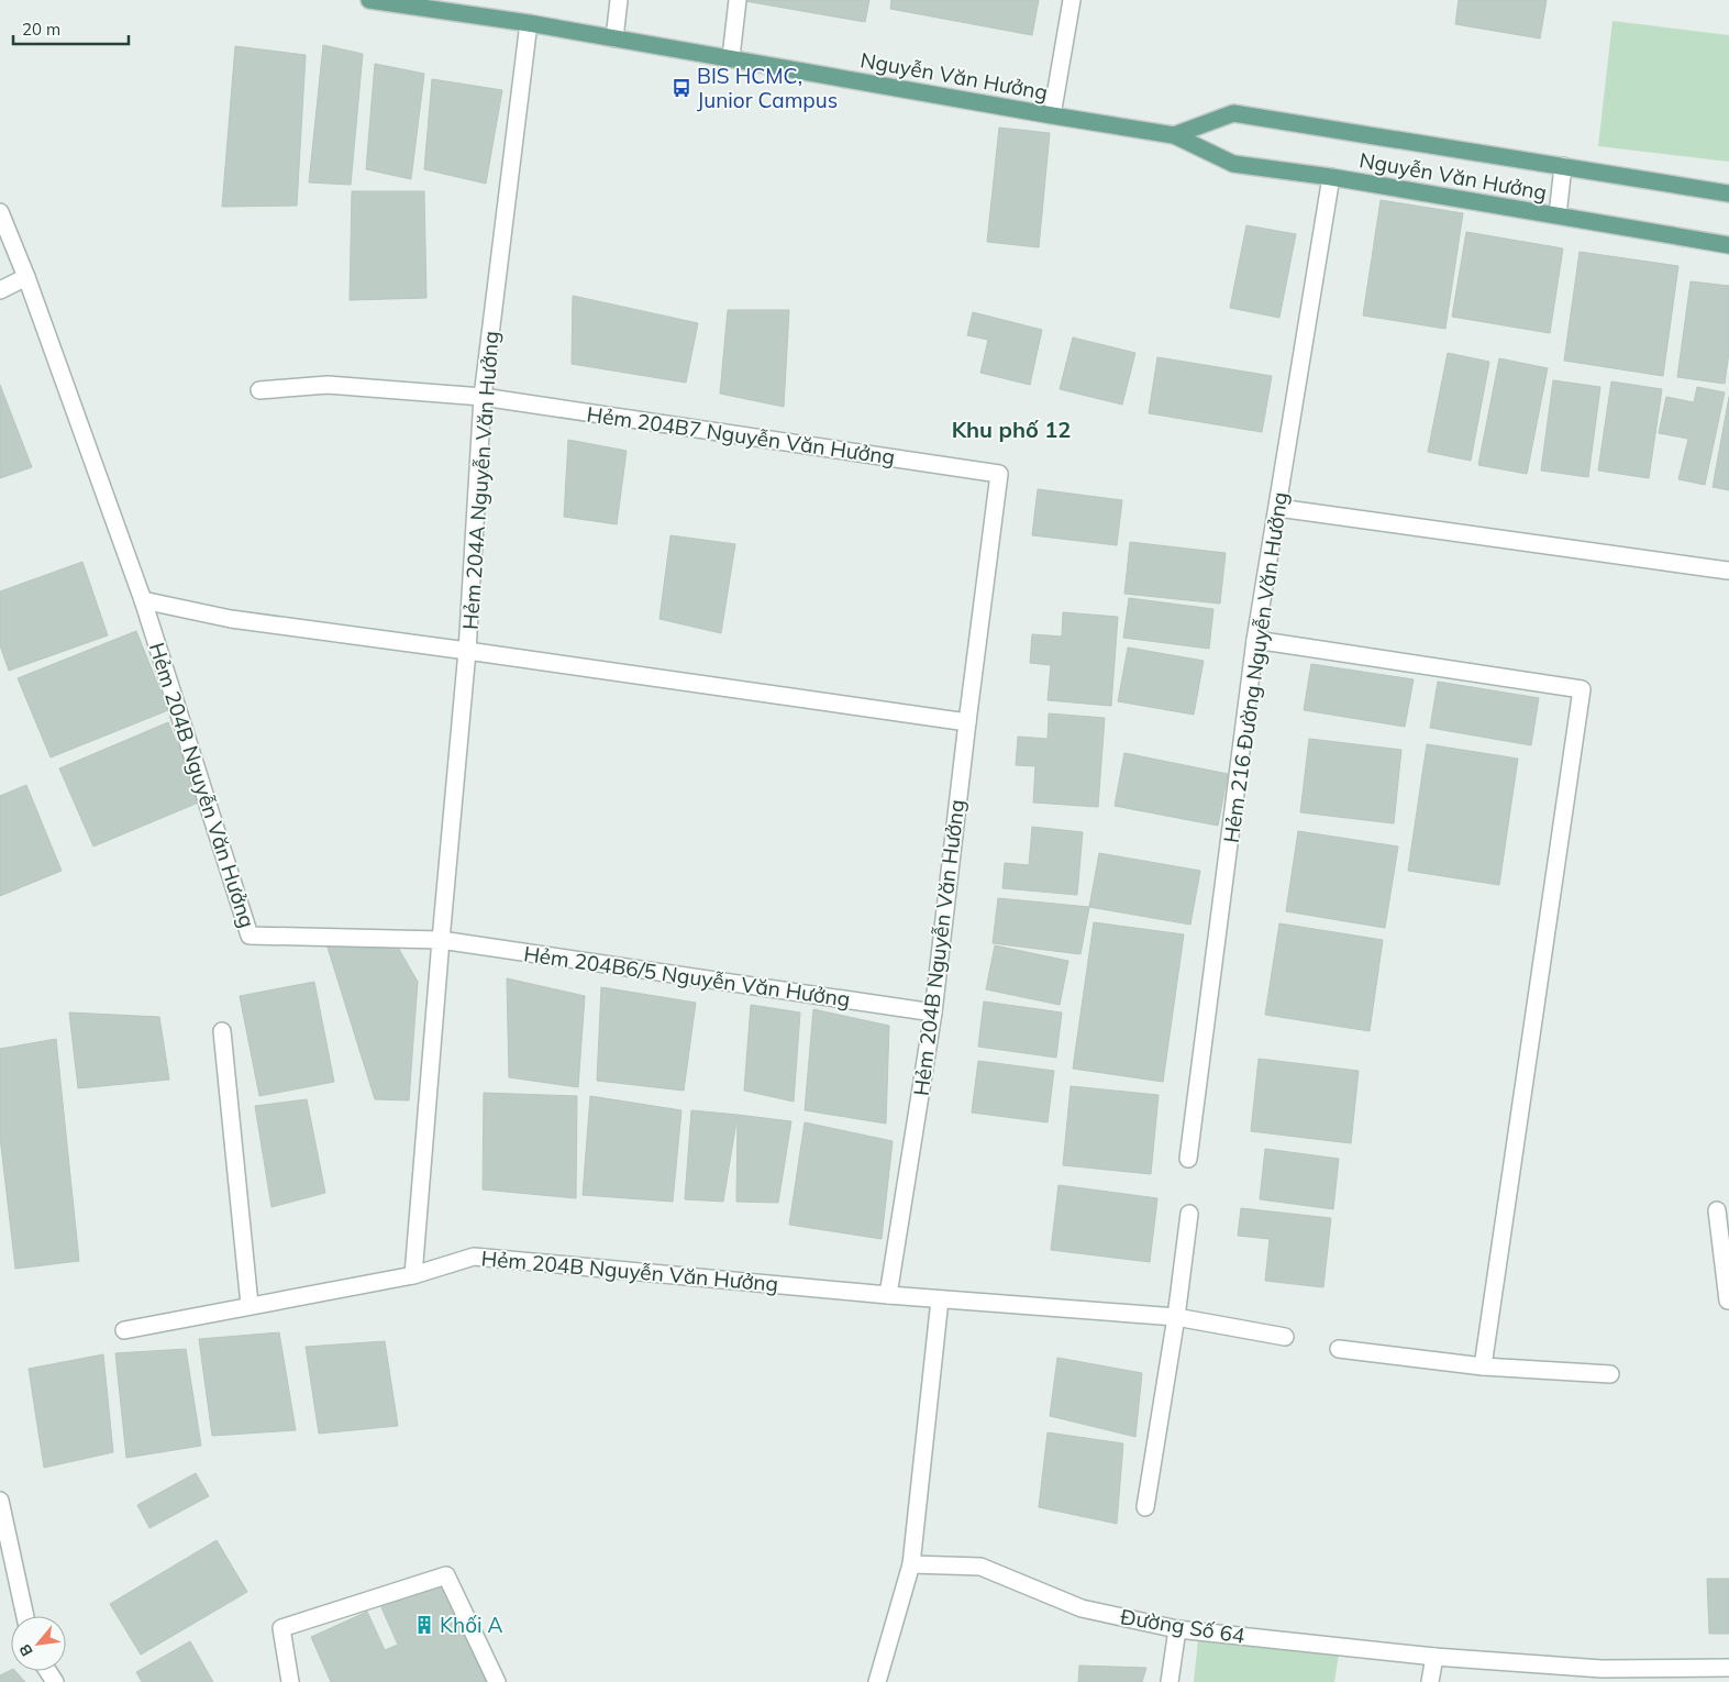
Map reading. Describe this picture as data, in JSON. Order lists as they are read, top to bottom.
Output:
{
  "streets": {
    "main road": ["Nguyễn Văn Hưởng"],
    "street": [
      "Hẻm 204B7 Nguyễn Văn Hưởng",
      "Hẻm 204A Nguyễn Văn Hưởng",
      "Hẻm 216 Đường Nguyễn Văn Hưởng",
      "Hẻm 204B Nguyễn Văn Hưởng",
      "Hẻm 204B6/5 Nguyễn Văn Hưởng",
      "Đường Số 64"
    ]
  },
  "crossings": [
    ["Nguyễn Văn Hưởng", "Hẻm 204A Nguyễn Văn Hưởng"],
    ["Nguyễn Văn Hưởng", "Hẻm 216 Đường Nguyễn Văn Hưởng"],
    ["Hẻm 204B7 Nguyễn Văn Hưởng", "Hẻm 204A Nguyễn Văn Hưởng"],
    ["Hẻm 204B7 Nguyễn Văn Hưởng", "Hẻm 204B Nguyễn Văn Hưởng"],
    ["Hẻm 204A Nguyễn Văn Hưởng", "Hẻm 204B Nguyễn Văn Hưởng"],
    ["Hẻm 204A Nguyễn Văn Hưởng", "Hẻm 204B6/5 Nguyễn Văn Hưởng"],
    ["Hẻm 204B Nguyễn Văn Hưởng", "Hẻm 204B6/5 Nguyễn Văn Hưởng"]
  ],
  "districts": ["Khu phố 12"],
  "places": {
    "bus stop": ["BIS HCMC, Junior Campus"],
    "building": ["Khối A"]
  },
  "scale_bar": "20 m",
  "north": "bottom left"
}
